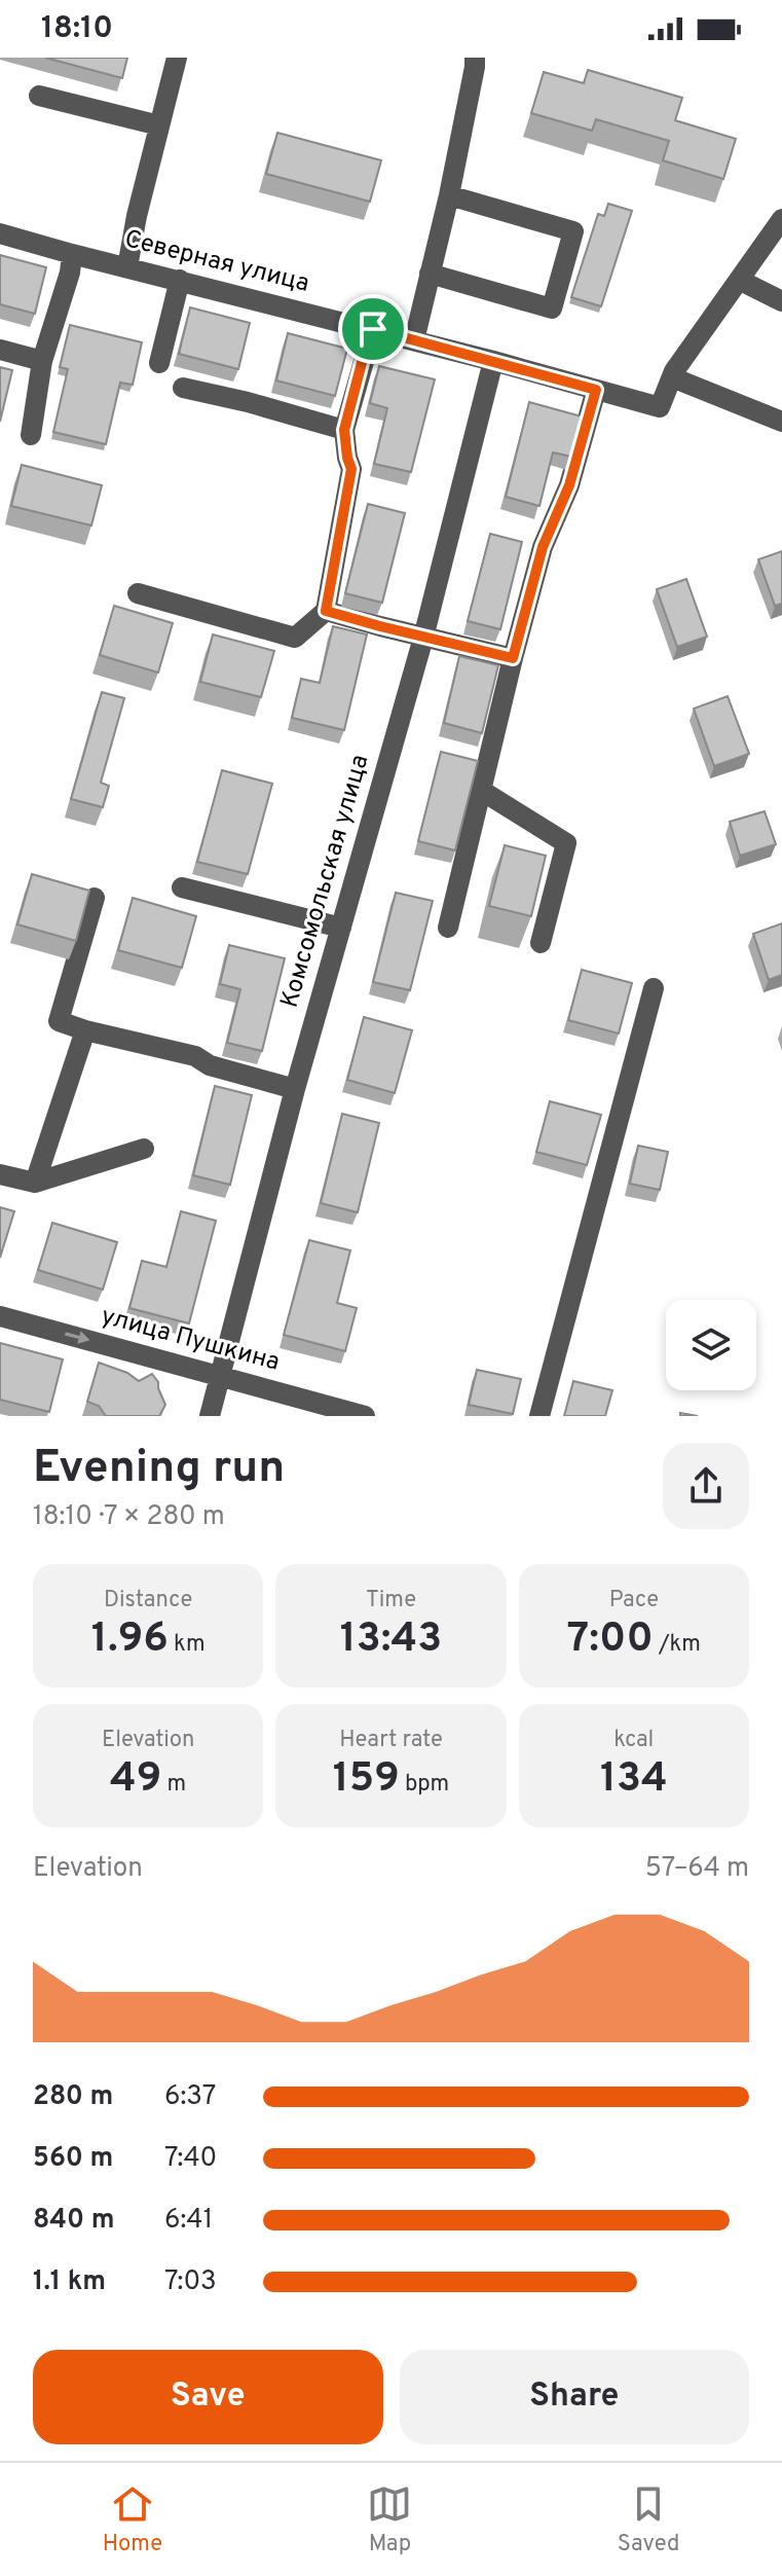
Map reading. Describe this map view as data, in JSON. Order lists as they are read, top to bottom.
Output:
{
  "streets": {
    "street": ["Северная улица", "Комсомольская улица", "улица Пушкина"]
  },
  "crossings": [
    ["Северная улица", "Комсомольская улица"],
    ["Комсомольская улица", "улица Пушкина"]
  ],
  "one_way": ["улица Пушкина"],
  "page": {
    "status": "18:10",
    "heading": ["Evening run", "18:10 · 7 × 280 m"],
    "stats": [
      ["Distance", "1.96 km"],
      ["Time", "13:43"],
      ["Pace", "7:00 /km"],
      ["Elevation", "49 m"],
      ["Heart rate", "159 bpm"],
      ["kcal", "134"]
    ],
    "chart": ["Elevation", "57–64 m"],
    "list": [
      {
        "name": "280 m",
        "note": "6:37"
      },
      {
        "name": "560 m",
        "note": "7:40"
      },
      {
        "name": "840 m",
        "note": "6:41"
      },
      {
        "name": "1.1 km",
        "note": "7:03"
      }
    ],
    "buttons": ["Save", "Share"],
    "tabs": ["Home", "Map", "Saved"]
  }
}
